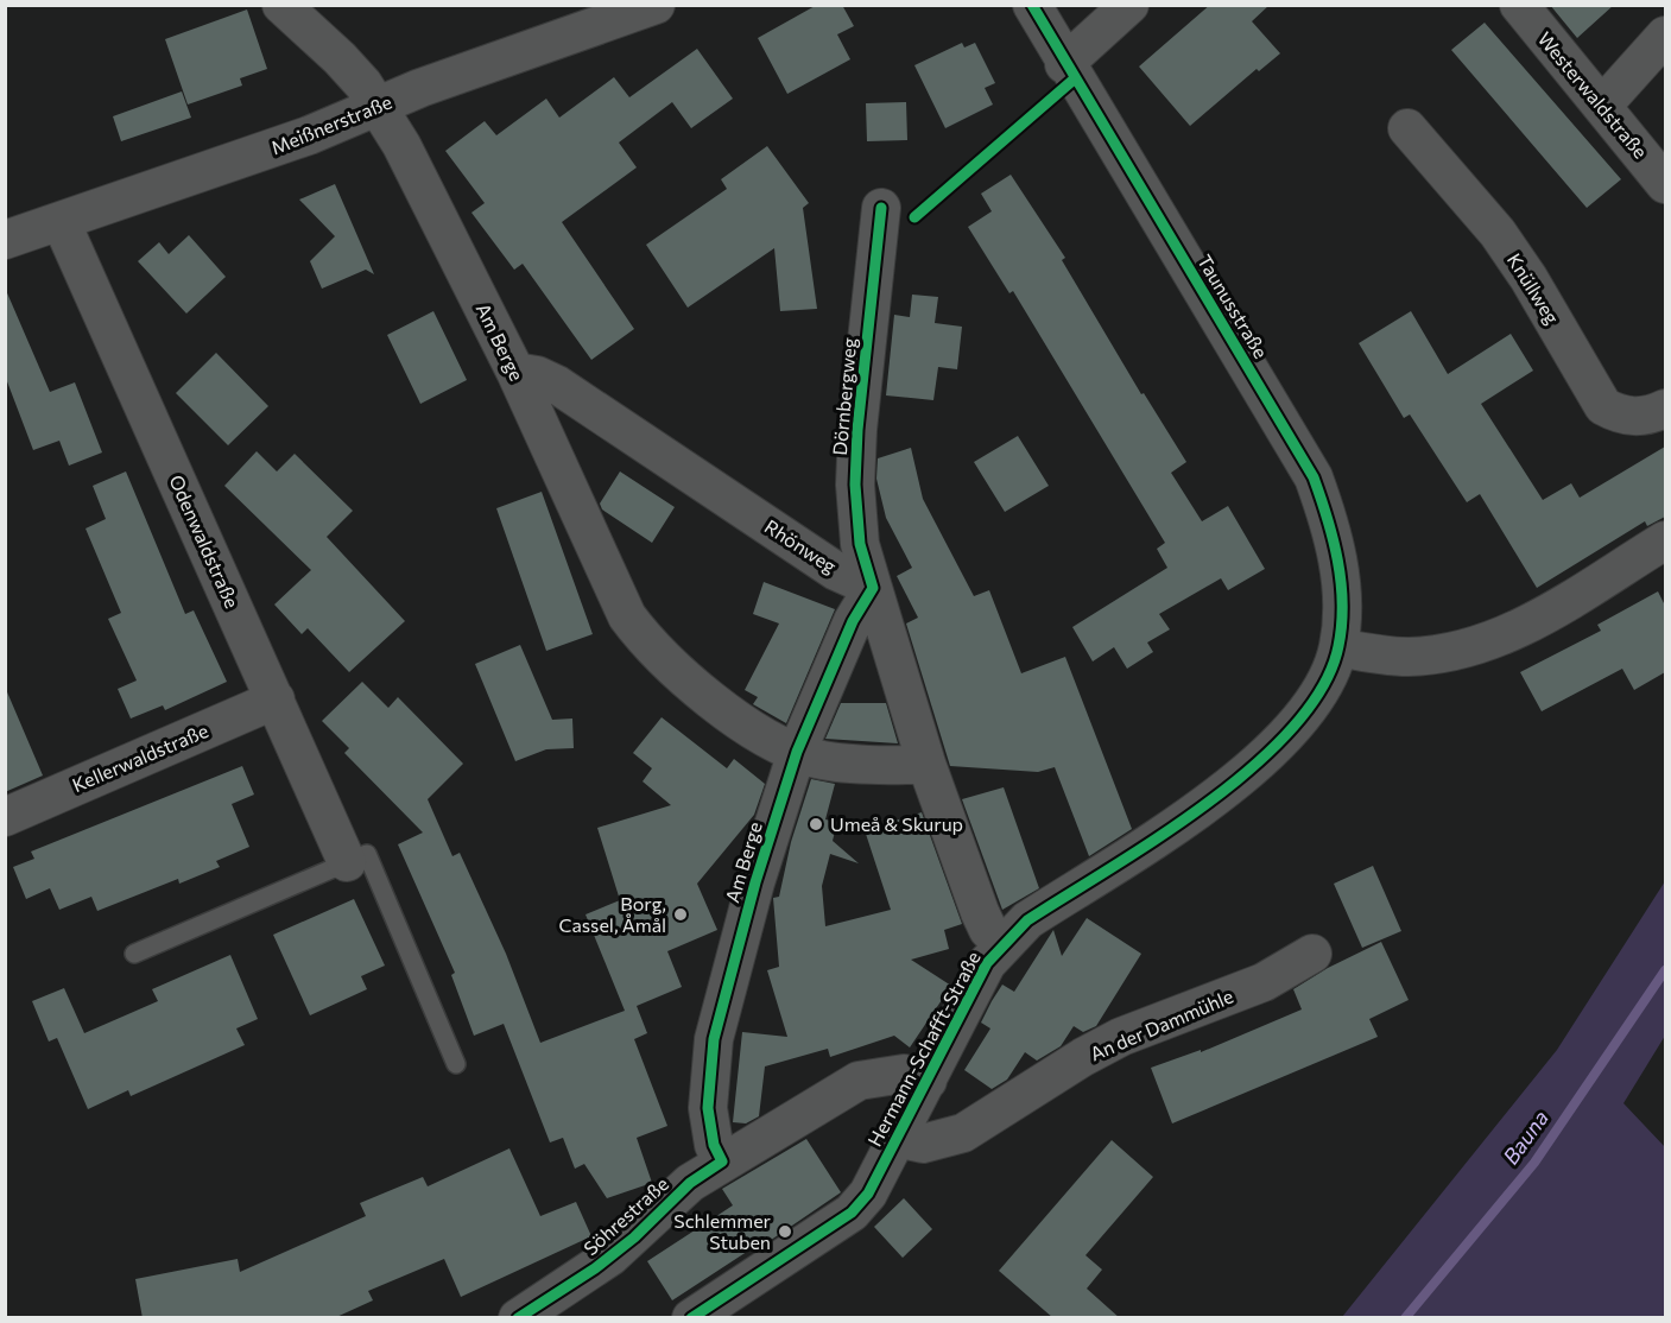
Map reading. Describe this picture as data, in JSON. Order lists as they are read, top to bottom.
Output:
{
  "streets": {
    "street": [
      "Westerwaldstraße",
      "Meißnerstraße",
      "Knüllweg",
      "Taunusstraße",
      "Am Berge",
      "Dörnbergweg",
      "Odenwaldstraße",
      "Rhönweg",
      "Kellerwaldstraße",
      "An der Dammühle",
      "Hermann-Schafft-Straße",
      "Söhrestraße"
    ]
  },
  "crossings": [
    ["Meißnerstraße", "Am Berge"],
    ["Meißnerstraße", "Odenwaldstraße"],
    ["Taunusstraße", "Hermann-Schafft-Straße"],
    ["Am Berge", "Dörnbergweg"],
    ["Am Berge", "Rhönweg"],
    ["Am Berge", "Söhrestraße"],
    ["Dörnbergweg", "Rhönweg"],
    ["Odenwaldstraße", "Kellerwaldstraße"],
    ["An der Dammühle", "Hermann-Schafft-Straße"],
    ["Hermann-Schafft-Straße", "Söhrestraße"]
  ],
  "water": ["Bauna"],
  "places": ["Umeå & Skurup", "Borg, Cassel, Åmål", "Schlemmer Stuben"]
}
